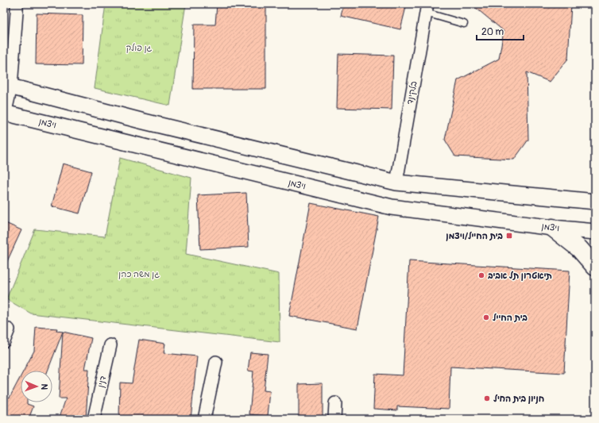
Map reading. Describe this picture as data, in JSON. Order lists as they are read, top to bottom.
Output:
{
  "streets": {
    "street": ["בלקינד", "ויצמן", "דנין"]
  },
  "parks": ["גן פולק", "גן משה כהן"],
  "places": {
    "transit": ["בית החייל/ויצמן"],
    "other": ["תיאטרון תל אביב", "בית החייל", "חניון בית החיל"]
  },
  "scale_bar": "20 m",
  "north": "right"
}
